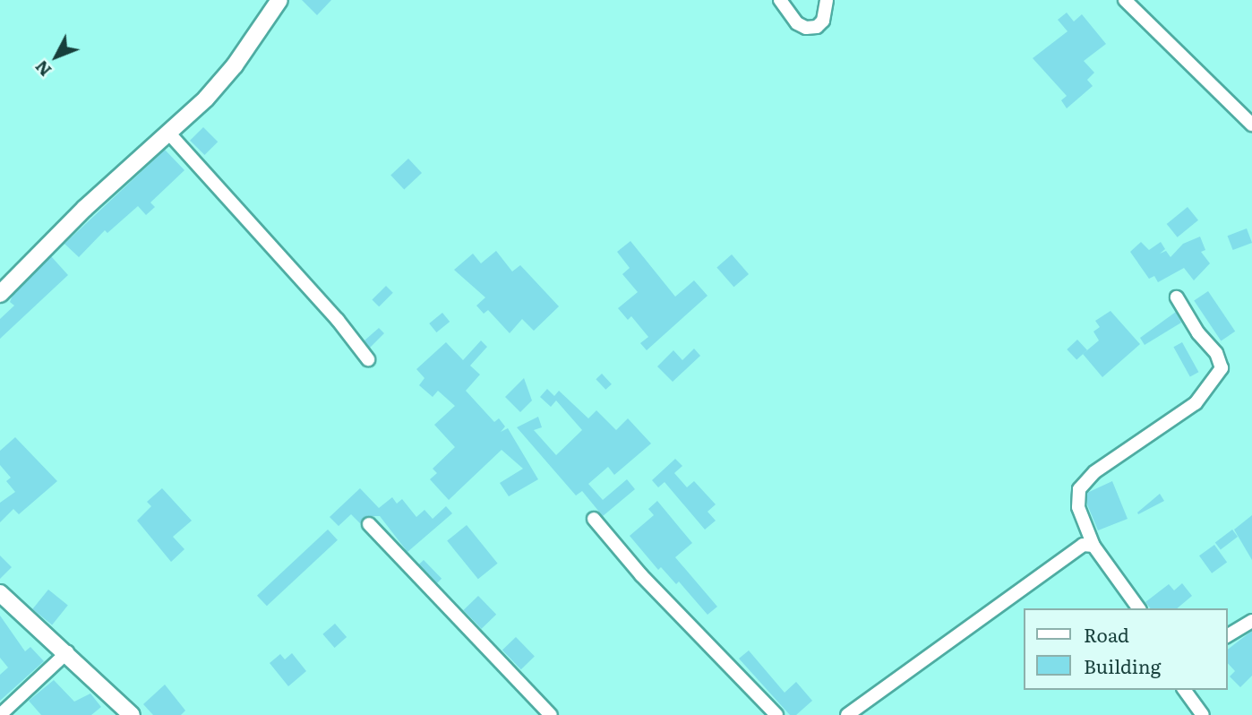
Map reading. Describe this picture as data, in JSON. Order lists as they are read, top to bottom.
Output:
{
  "legend": ["Road", "Building"],
  "north": "bottom left"
}
